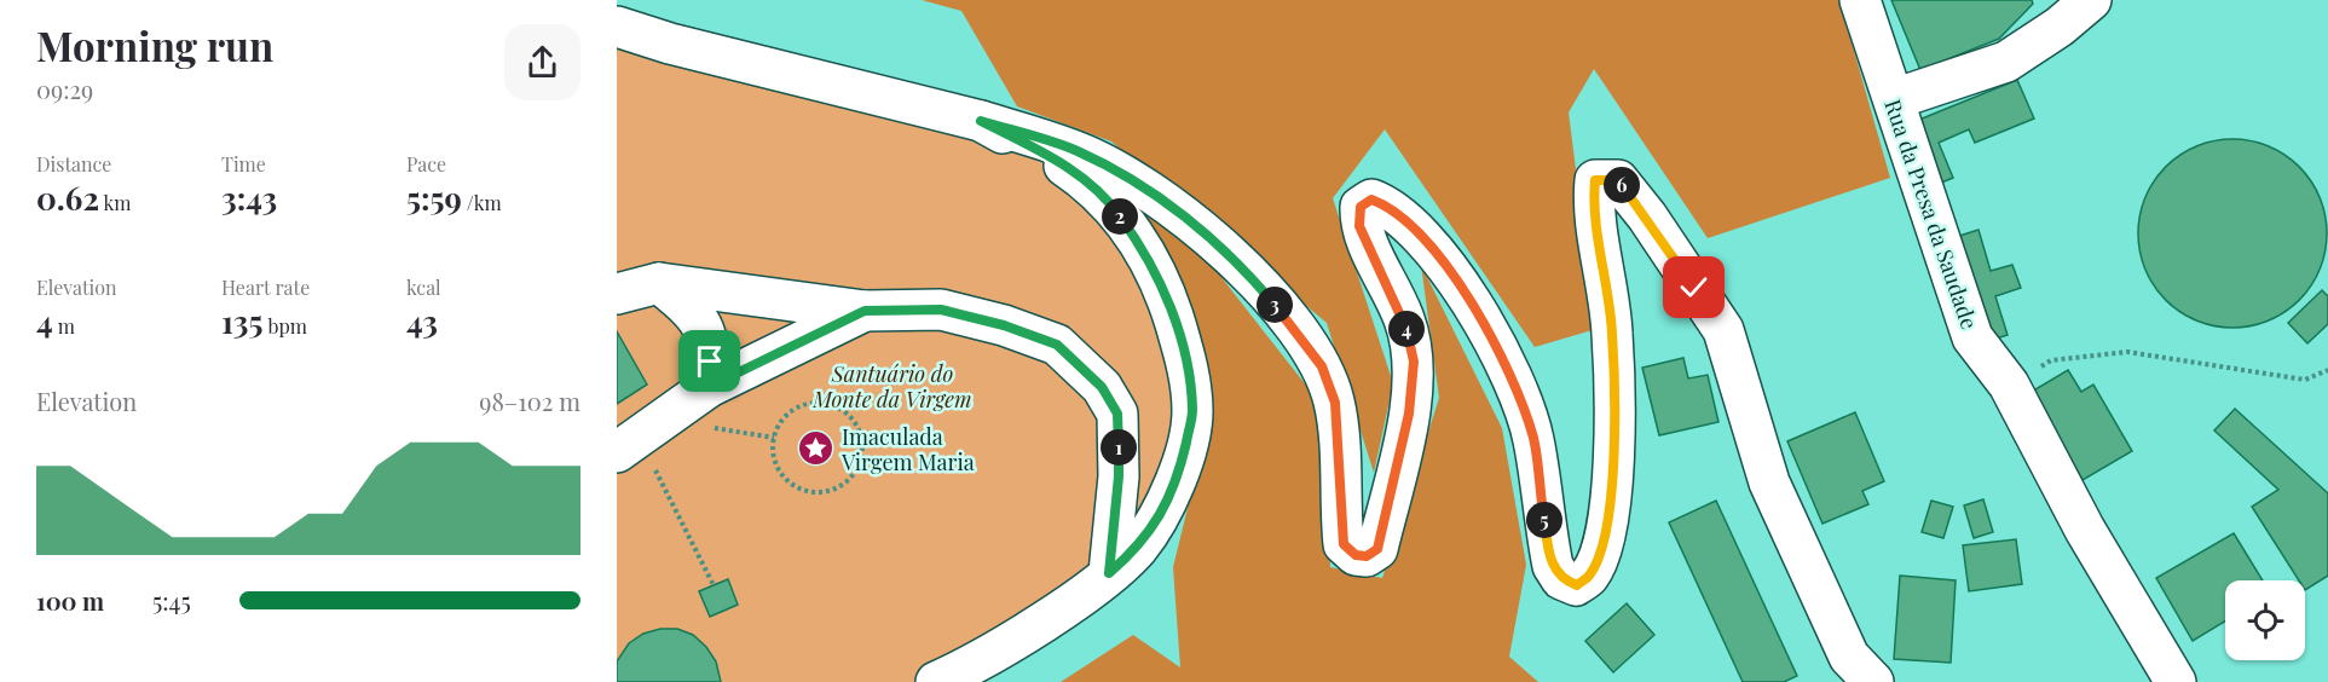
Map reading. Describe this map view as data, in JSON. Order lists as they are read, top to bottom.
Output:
{
  "streets": {
    "street": ["Rua da Presa da Saudade"]
  },
  "parks": ["Santuário do Monte da Virgem"],
  "places": {
    "place": ["Imaculada Virgem Maria"]
  },
  "page": {
    "heading": ["Morning run", "09:29"],
    "stats": [
      ["Distance", "0.62 km"],
      ["Time", "3:43"],
      ["Pace", "5:59 /km"],
      ["Elevation", "4 m"],
      ["Heart rate", "135 bpm"],
      ["kcal", "43"]
    ],
    "pins": [
      "6",
      "2",
      "3",
      "4",
      "1",
      "5"
    ],
    "chart": ["Elevation", "98–102 m"],
    "list": [
      {
        "name": "100 m",
        "note": "5:45"
      }
    ]
  }
}
